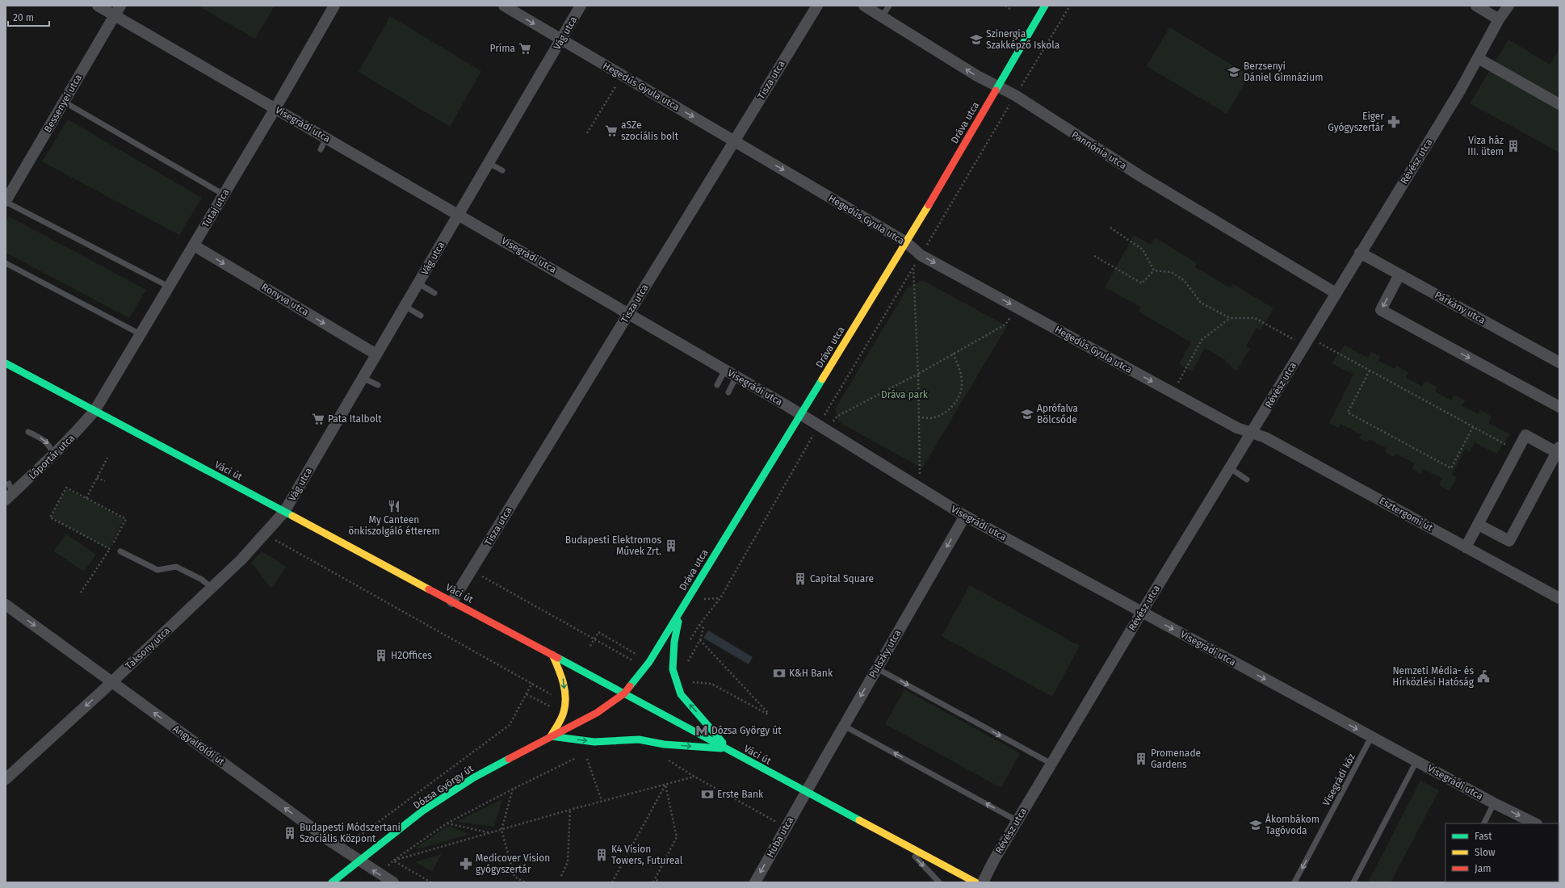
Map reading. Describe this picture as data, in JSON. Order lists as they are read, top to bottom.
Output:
{
  "streets": {
    "main road": ["Dráva utca", "Váci út", "Dózsa György út"],
    "street": [
      "Vág utca",
      "Tisza utca",
      "Hegedűs Gyula utca",
      "Bessenyei utca",
      "Visegrádi utca",
      "Pannónia utca",
      "Révész utca",
      "Tutaj utca",
      "Ronyva utca",
      "Párkány utca",
      "Lőportár utca",
      "Esztergomi út",
      "Taksony utca",
      "Pulszky utca",
      "Angyalföldi út",
      "Huba utca"
    ],
    "lane": ["Visegrádi köz"]
  },
  "crossings": [
    ["Vág utca", "Hegedűs Gyula utca"],
    ["Vág utca", "Visegrádi utca"],
    ["Vág utca", "Ronyva utca"],
    ["Vág utca", "Váci út"],
    ["Vág utca", "Taksony utca"],
    ["Tisza utca", "Hegedűs Gyula utca"],
    ["Tisza utca", "Visegrádi utca"],
    ["Tisza utca", "Váci út"],
    ["Hegedűs Gyula utca", "Dráva utca"],
    ["Hegedűs Gyula utca", "Révész utca"],
    ["Hegedűs Gyula utca", "Esztergomi út"],
    ["Bessenyei utca", "Visegrádi utca"],
    ["Dráva utca", "Visegrádi utca"],
    ["Dráva utca", "Pannónia utca"],
    ["Dráva utca", "Váci út"],
    ["Dráva utca", "Dózsa György út"],
    ["Visegrádi utca", "Révész utca"],
    ["Visegrádi utca", "Tutaj utca"],
    ["Visegrádi utca", "Pulszky utca"],
    ["Visegrádi utca", "Visegrádi köz"],
    ["Pannónia utca", "Révész utca"],
    ["Révész utca", "Párkány utca"],
    ["Révész utca", "Esztergomi út"],
    ["Tutaj utca", "Ronyva utca"],
    ["Tutaj utca", "Lőportár utca"],
    ["Tutaj utca", "Váci út"],
    ["Lőportár utca", "Váci út"],
    ["Váci út", "Taksony utca"],
    ["Váci út", "Pulszky utca"],
    ["Váci út", "Dózsa György út"],
    ["Váci út", "Huba utca"],
    ["Taksony utca", "Angyalföldi út"],
    ["Pulszky utca", "Huba utca"],
    ["Angyalföldi út", "Dózsa György út"]
  ],
  "one_way": [
    "Hegedűs Gyula utca",
    "Ronyva utca",
    "Taksony utca",
    "Pulszky utca",
    "Visegrádi köz",
    "Huba utca"
  ],
  "parks": ["Dráva park"],
  "places": {
    "school or university": [
      "Szinergia Szakképző Iskola",
      "Berzsenyi Dániel Gimnázium",
      "Aprófalva Bölcsőde",
      "Ákombákom Tagóvoda"
    ],
    "supermarket": ["Príma", "aSZe szociális bolt", "Pata Italbolt"],
    "pharmacy": ["Eiger Gyógyszertár", "Medicover Vision gyógyszertár"],
    "building": [
      "Viza ház III. ütem",
      "Budapesti Elektromos Művek Zrt.",
      "Capital Square",
      "H2Offices",
      "Promenade Gardens",
      "Budapesti Módszertani Szociális Központ",
      "K4 Vision Towers, Futureal"
    ],
    "restaurant": ["My Canteen önkiszolgáló étterem"],
    "bank": ["K&H Bank", "Erste Bank"],
    "public building": ["Nemzeti Média- és Hírközlési Hatóság"],
    "metro station": ["Dózsa György út"]
  },
  "legend": ["Fast", "Slow", "Jam"],
  "scale_bar": "20 m"
}
